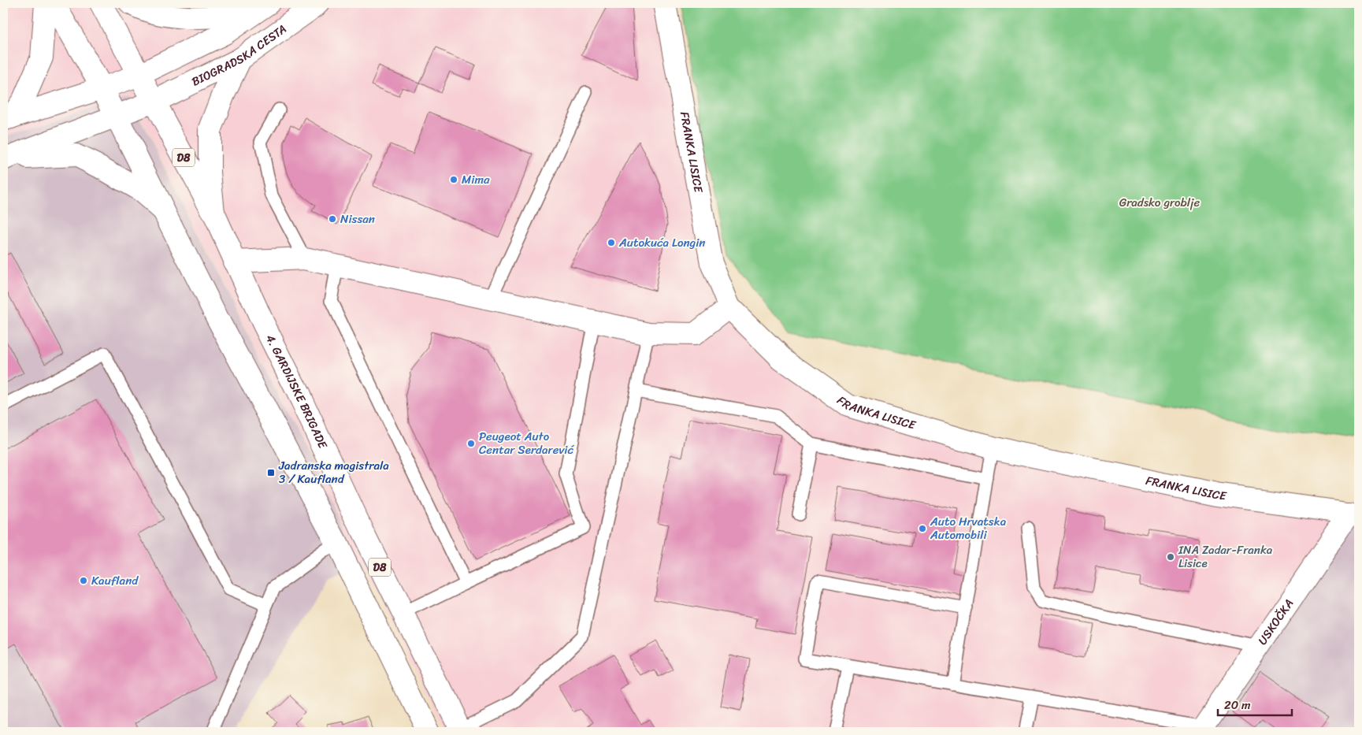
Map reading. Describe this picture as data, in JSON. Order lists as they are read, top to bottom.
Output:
{
  "streets": {
    "main road": [
      "BIOGRADSKA CESTA",
      "FRANKA LISICE",
      "D8",
      "4. GARDIJSKE BRIGADE",
      "USKOČKA"
    ]
  },
  "crossings": [
    ["BIOGRADSKA CESTA", "D8"],
    ["BIOGRADSKA CESTA", "4. GARDIJSKE BRIGADE"],
    ["FRANKA LISICE", "USKOČKA"],
    ["D8", "4. GARDIJSKE BRIGADE"]
  ],
  "parks": ["Gradsko groblje"],
  "places": {
    "other": [
      "Mima",
      "Nissan",
      "Autokuća Longin",
      "Peugeot Auto Centar Serdarević",
      "Auto Hrvatska Automobili",
      "INA Zadar-Franka Lisice",
      "Kaufland"
    ],
    "transit": ["Jadranska magistrala 3 / Kaufland"]
  },
  "scale_bar": "20 m"
}
